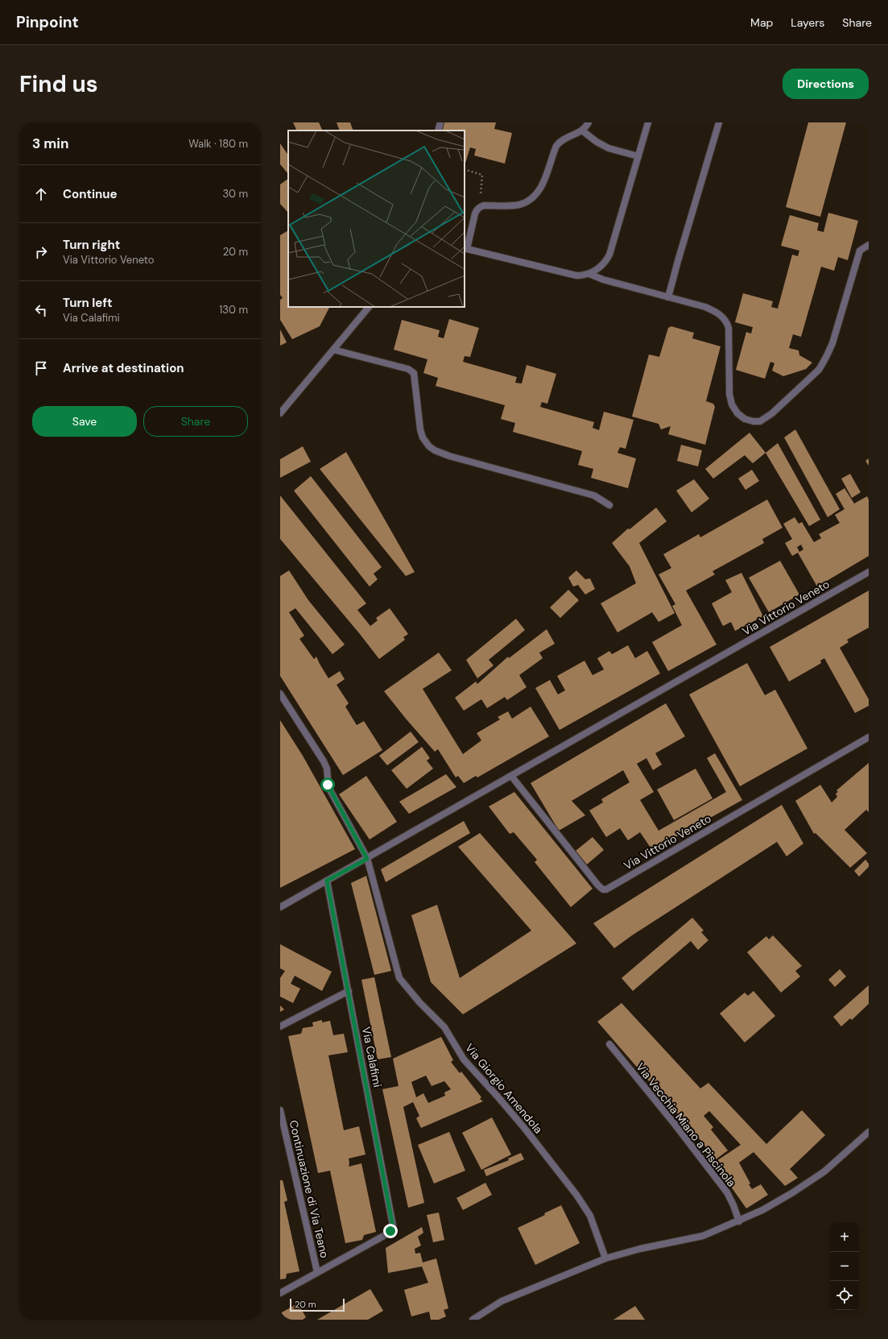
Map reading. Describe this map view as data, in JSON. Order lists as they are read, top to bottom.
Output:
{
  "streets": {
    "street": [
      "Via Vittorio Veneto",
      "Via Calafimi",
      "Via Giorgio Amendola",
      "Via Vecchia Miano a Piscinola",
      "Continuazione di Via Teano"
    ]
  },
  "crossings": [
    ["Via Vittorio Veneto", "Via Calafimi"],
    ["Via Vittorio Veneto", "Via Giorgio Amendola"],
    ["Via Calafimi", "Continuazione di Via Teano"]
  ],
  "scale_bar": "20 m",
  "page": {
    "header": "Pinpoint",
    "nav": ["Map", "Layers", "Share"],
    "buttons": [
      "Directions",
      ["Save", "Share"]
    ],
    "title": "Find us",
    "heading": ["3 min", "Walk · 180 m"],
    "list": [
      ["Continue", "30 m"],
      ["Turn right", "Via Vittorio Veneto", "20 m"],
      ["Turn left", "Via Calafimi", "130 m"],
      "Arrive at destination"
    ],
    "map_buttons": ["+", "−"],
    "scale": "20 m"
  }
}
